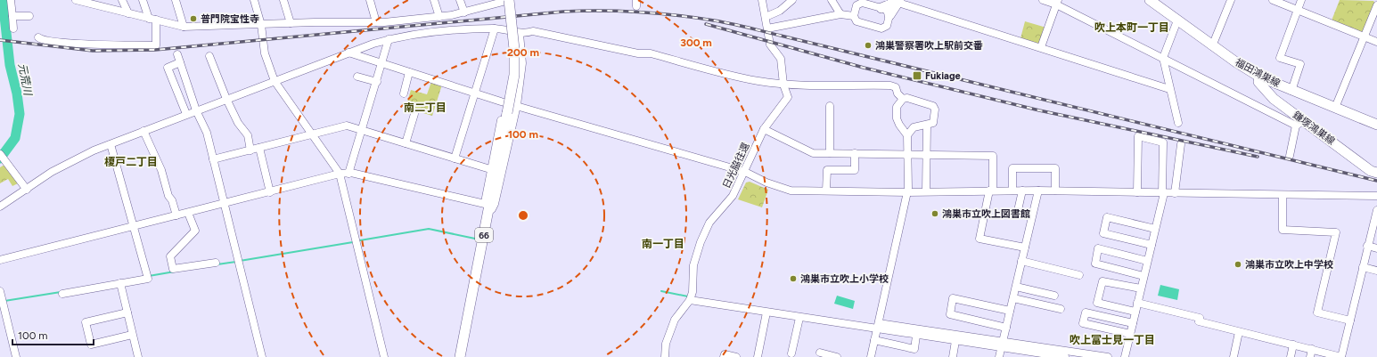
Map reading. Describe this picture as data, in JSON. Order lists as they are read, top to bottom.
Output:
{
  "streets": {
    "main road": ["福田鴻巣線", "鎌塚鴻巣線", "66"],
    "street": ["日光脇往還"]
  },
  "crossings": [
    ["福田鴻巣線", "鎌塚鴻巣線"]
  ],
  "districts": [
    "吹上本町一丁目",
    "南二丁目",
    "榎戸二丁目",
    "南一丁目",
    "吹上富士見一丁目"
  ],
  "water": ["元荒川"],
  "places": {
    "other": [
      "普門院宝性寺",
      "鴻巣警察署吹上駅前交番",
      "鴻巣市立吹上図書館",
      "鴻巣市立吹上中学校",
      "鴻巣市立吹上小学校"
    ],
    "transit": ["Fukiage"]
  },
  "scale_bar": "100 m",
  "rings": ["300 m", "200 m", "100 m"]
}
